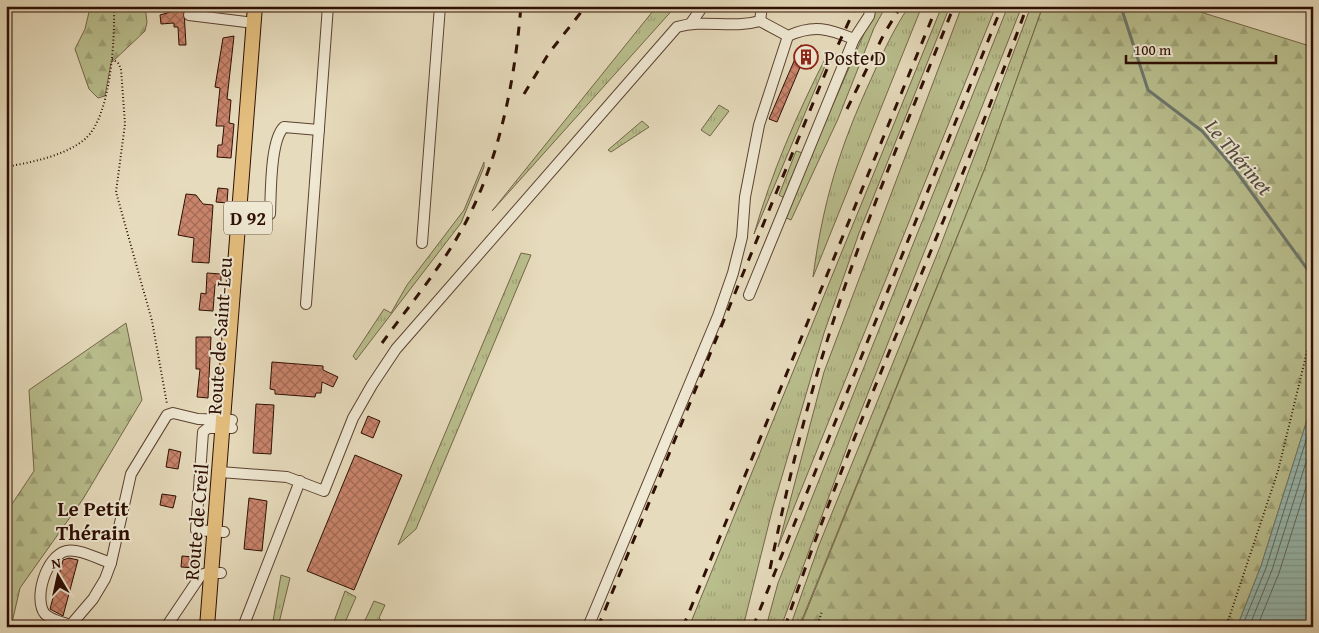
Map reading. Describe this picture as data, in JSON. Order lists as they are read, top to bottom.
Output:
{
  "streets": {
    "main road": ["D 92", "Route de Saint-Leu", "Route de Creil"]
  },
  "crossings": [
    ["Route de Saint-Leu", "Route de Creil"]
  ],
  "districts": ["Le Petit Thérain"],
  "water": ["Le Thérinet"],
  "places": {
    "building": ["Poste D"]
  },
  "scale_bar": "100 m",
  "north": "top"
}
